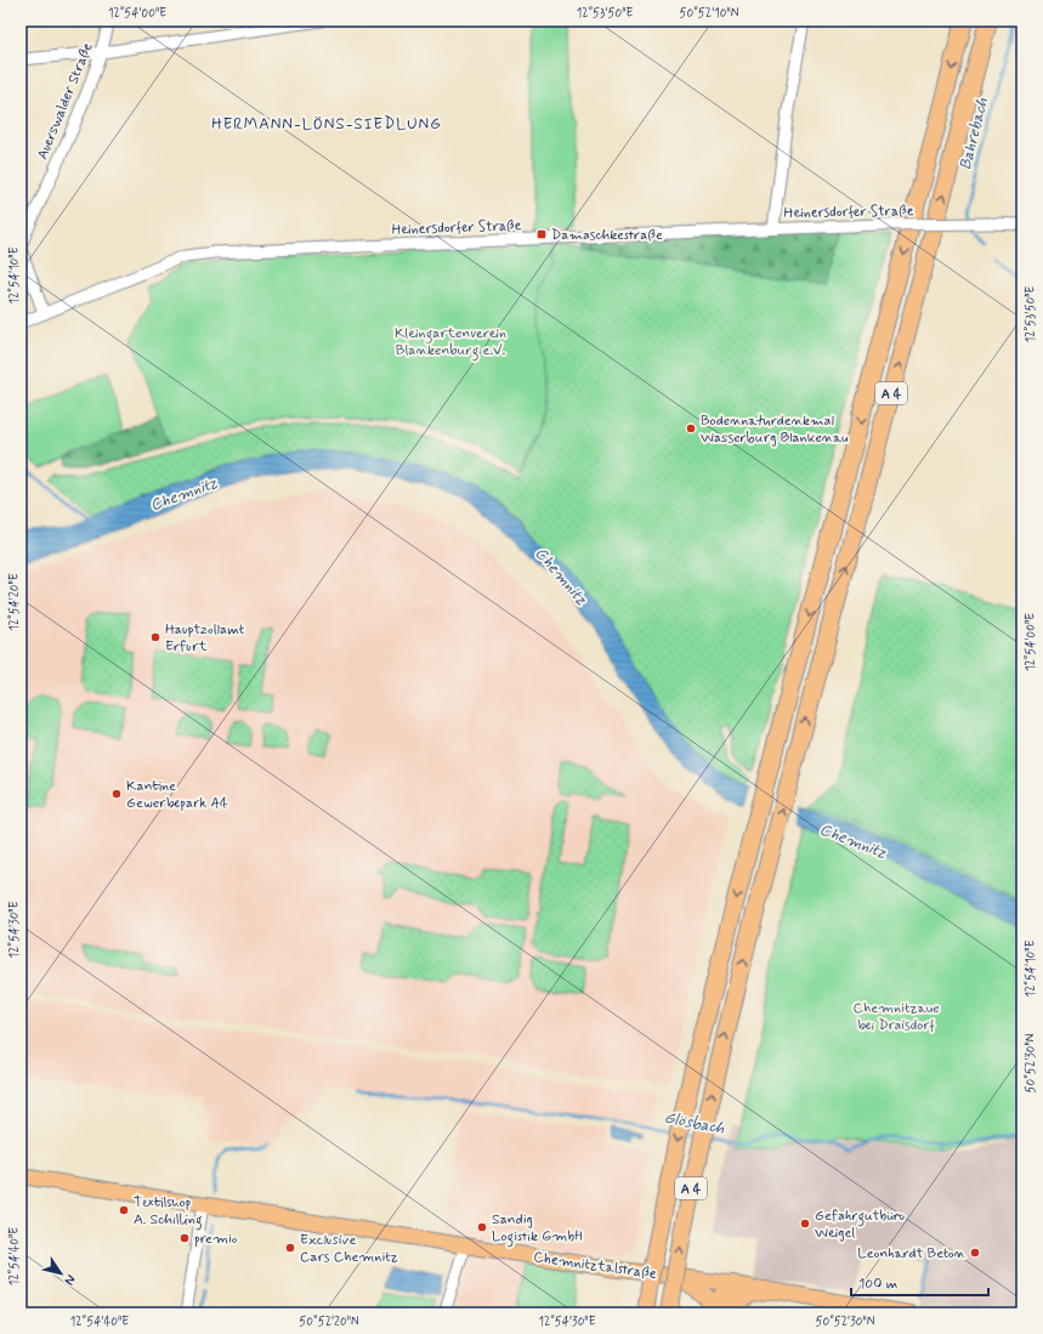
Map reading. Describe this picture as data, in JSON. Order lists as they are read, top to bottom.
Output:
{
  "streets": {
    "highway": ["A 4"],
    "main road": ["Chemnitztalstraße"],
    "street": ["Auerswalder Straße", "Heinersdorfer Straße"]
  },
  "districts": ["HERMANN-LÖNS-SIEDLUNG"],
  "water": ["Bahrebach", "Chemnitz", "Glösbach"],
  "parks": ["Kleingartenverein Blankenburg e.V.", "Chemnitzaue bei Draisdorf"],
  "places": {
    "transit": ["Damaschkestraße"],
    "other": [
      "Bodennaturdenkmal Wasserburg Blankenau",
      "Hauptzollamt Erfurt",
      "Kantine Gewerbepark A4",
      "Textilshop A. Schilling",
      "Gefahrgutbüro Weigel",
      "Sandig Logistik GmbH",
      "premio",
      "Exclusive Cars Chemnitz",
      "Leonhardt Beton"
    ]
  },
  "scale_bar": "100 m",
  "north": "bottom right",
  "coordinates": [
    "12°54'00\"E",
    "12°53'50\"E",
    "50°52'10\"N",
    "12°54'10\"E",
    "12°54'20\"E",
    "12°54'30\"E",
    "50°52'30\"N",
    "12°54'40\"E",
    "50°52'20\"N"
  ]
}
